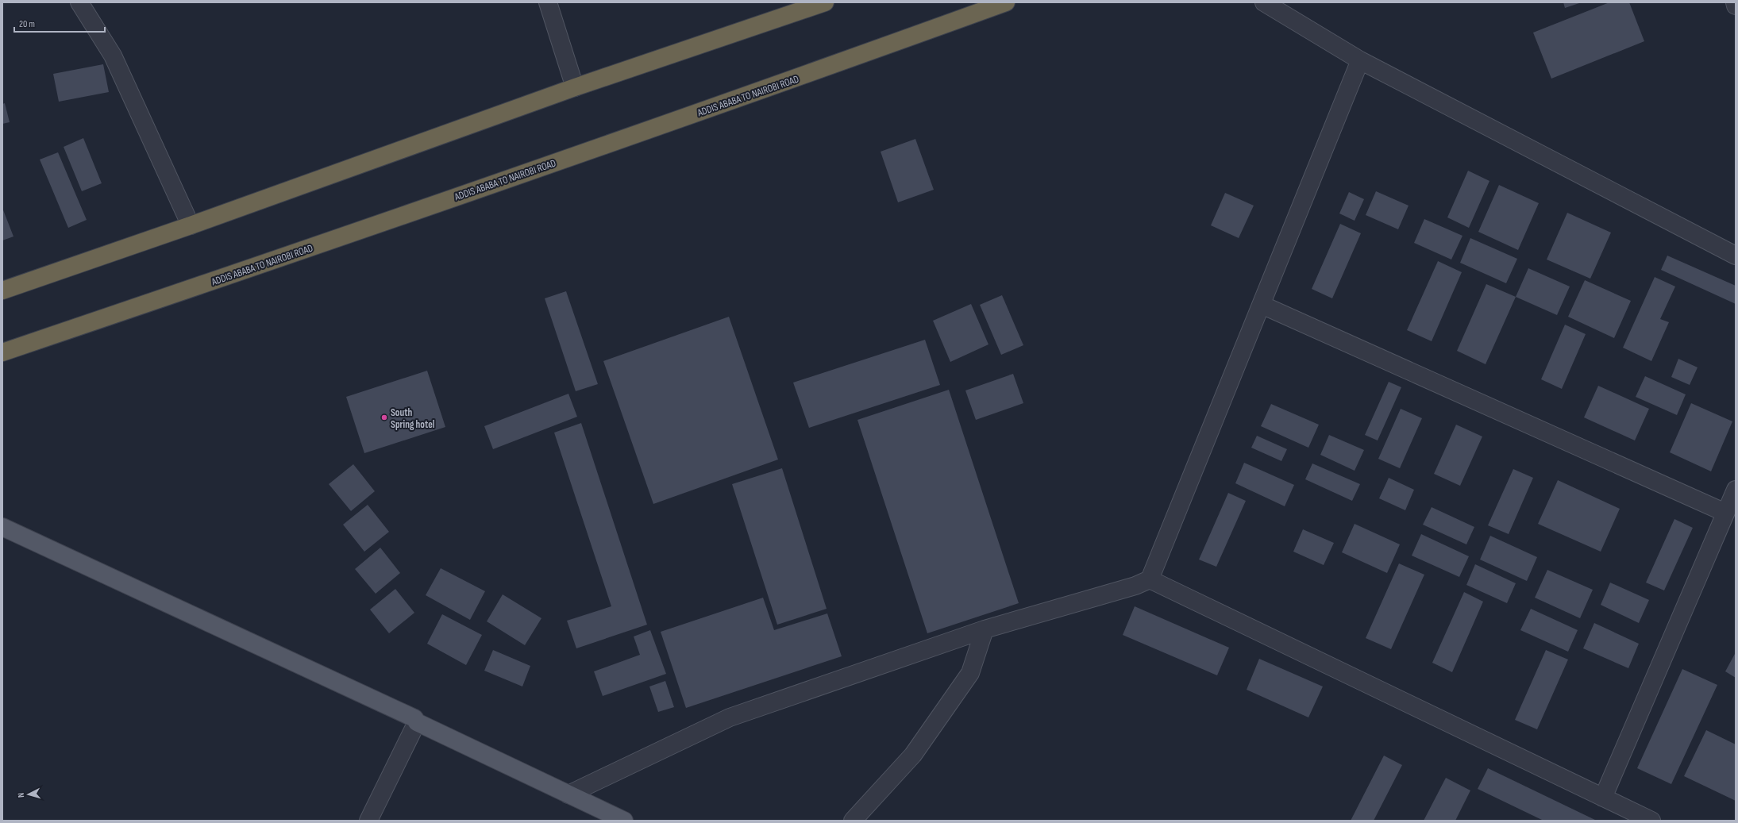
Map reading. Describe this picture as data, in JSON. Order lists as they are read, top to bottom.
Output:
{
  "streets": {
    "highway": ["ADDIS ABABA TO NAIROBI ROAD"]
  },
  "places": ["South Spring hotel"],
  "scale_bar": "20 m",
  "north": "left"
}
